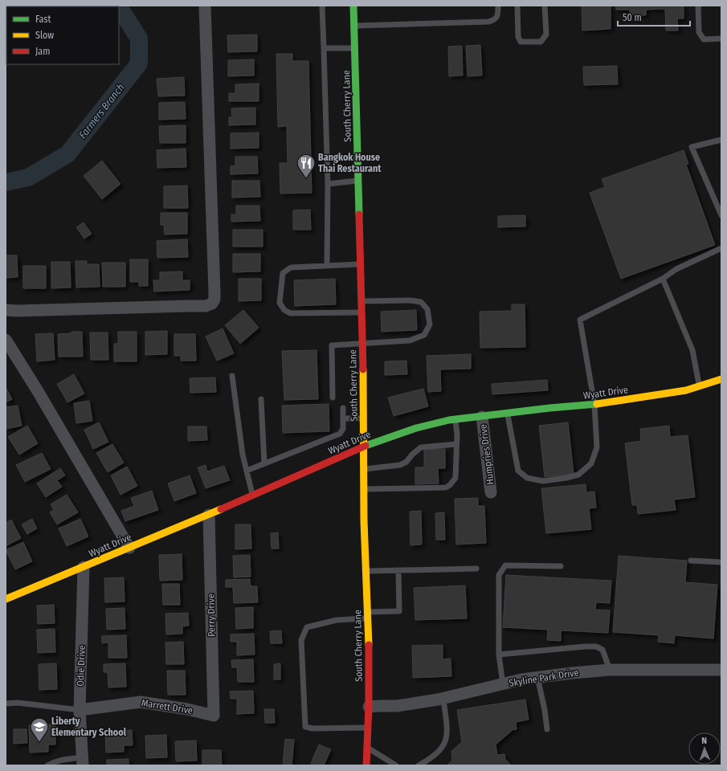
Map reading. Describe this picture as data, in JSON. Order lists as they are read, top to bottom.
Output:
{
  "streets": {
    "street": [
      "South Cherry Lane",
      "Wyatt Drive",
      "Humpries Drive",
      "Perry Drive",
      "Odie Drive",
      "Skyline Park Drive",
      "Marrett Drive"
    ]
  },
  "crossings": [
    ["South Cherry Lane", "Wyatt Drive"],
    ["South Cherry Lane", "Skyline Park Drive"],
    ["Wyatt Drive", "Humpries Drive"],
    ["Wyatt Drive", "Perry Drive"],
    ["Wyatt Drive", "Odie Drive"],
    ["Perry Drive", "Marrett Drive"],
    ["Odie Drive", "Marrett Drive"]
  ],
  "water": ["Farmers Branch"],
  "places": {
    "restaurant": ["Bangkok House Thai Restaurant"],
    "school or university": ["Liberty Elementary School"]
  },
  "legend": ["Fast", "Slow", "Jam"],
  "scale_bar": "50 m",
  "north": "top"
}
